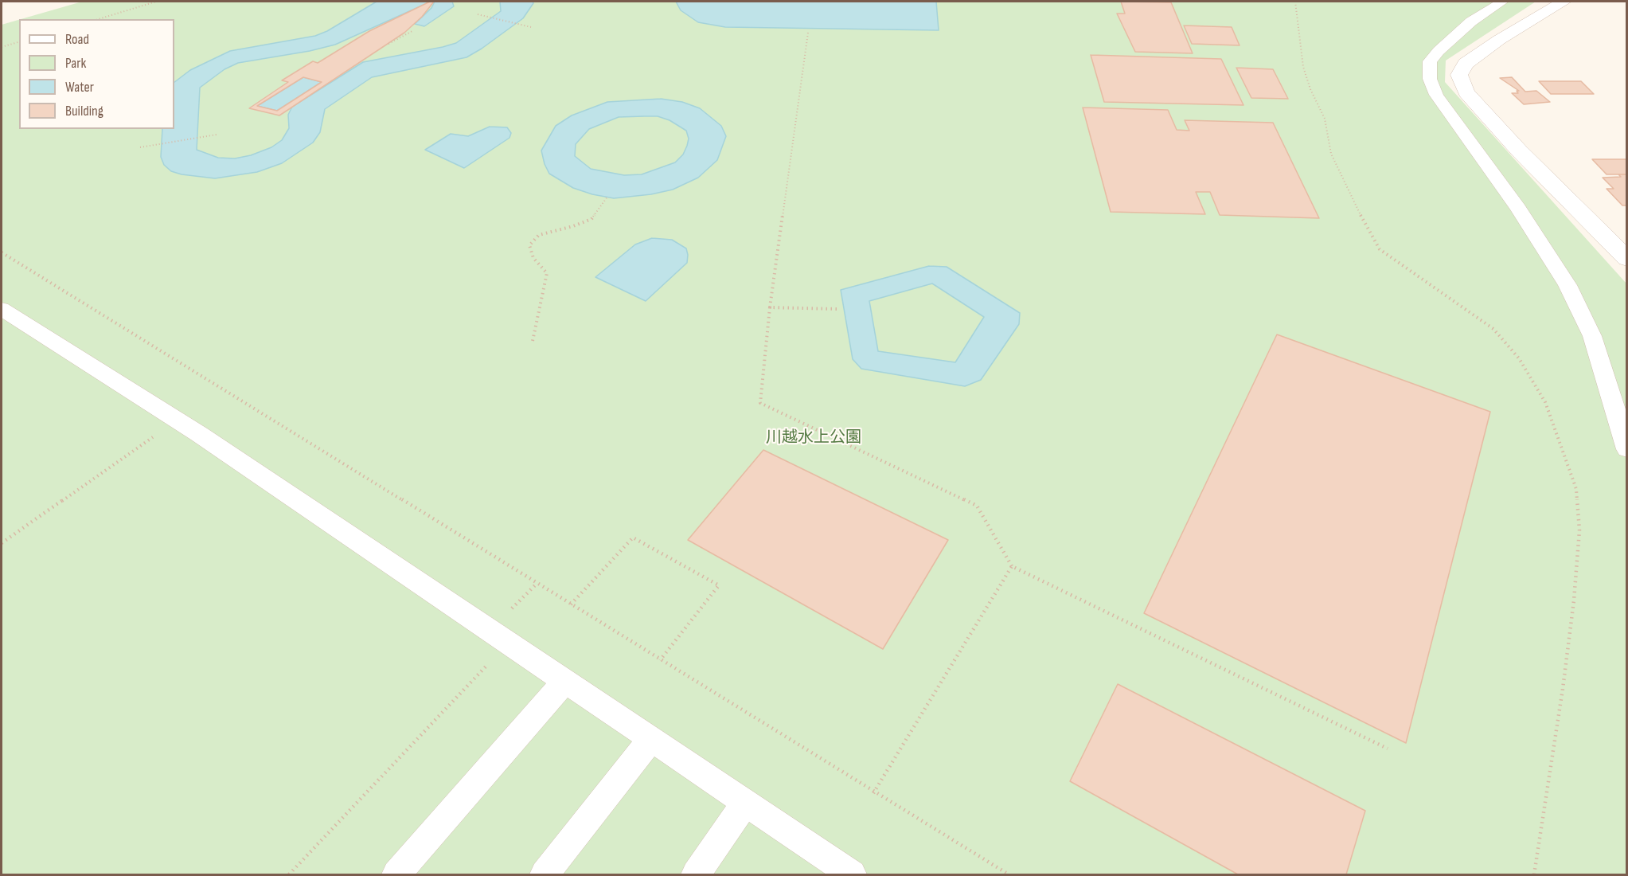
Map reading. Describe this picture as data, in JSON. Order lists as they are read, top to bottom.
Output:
{
  "parks": ["川越水上公園"],
  "legend": [
    "Road",
    "Park",
    "Water",
    "Building"
  ]
}
